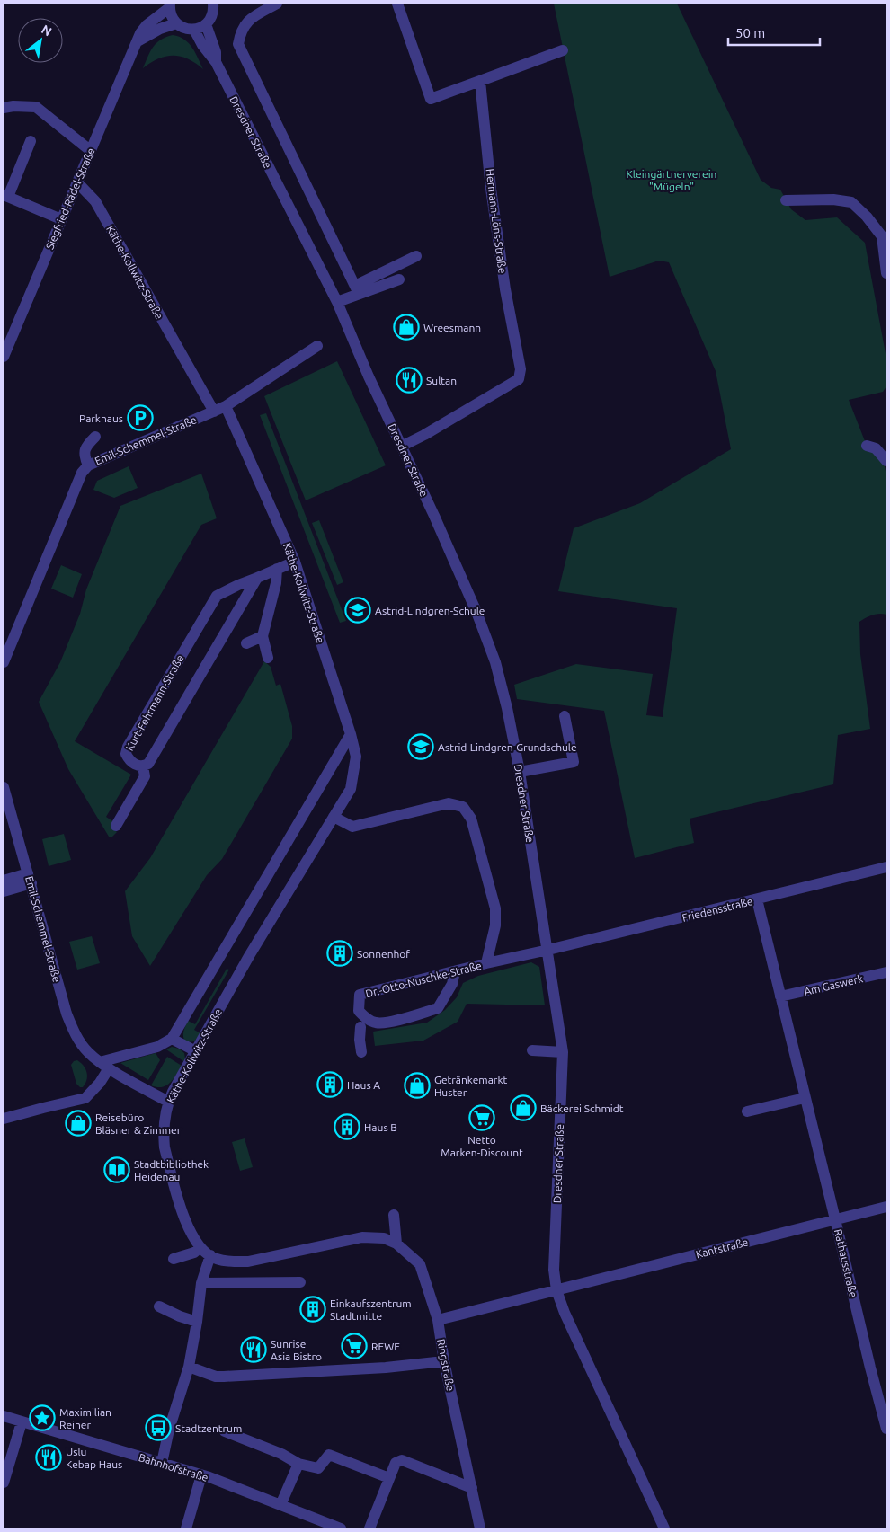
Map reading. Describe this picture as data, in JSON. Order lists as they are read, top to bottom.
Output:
{
  "streets": {
    "street": [
      "Dresdner Straße",
      "Siegfried-Rädel-Straße",
      "Hermann-Löns-Straße",
      "Käthe-Kollwitz-Straße",
      "Emil-Schemmel-Straße",
      "Kurt-Fehrmann-Straße",
      "Friedensstraße",
      "Dr.-Otto-Nuschke-Straße",
      "Am Gaswerk",
      "Kantstraße",
      "Rathausstraße",
      "Ringstraße",
      "Bahnhofstraße"
    ]
  },
  "crossings": [
    ["Dresdner Straße", "Hermann-Löns-Straße"],
    ["Dresdner Straße", "Friedensstraße"],
    ["Dresdner Straße", "Dr.-Otto-Nuschke-Straße"],
    ["Dresdner Straße", "Kantstraße"],
    ["Siegfried-Rädel-Straße", "Käthe-Kollwitz-Straße"],
    ["Käthe-Kollwitz-Straße", "Emil-Schemmel-Straße"],
    ["Käthe-Kollwitz-Straße", "Kurt-Fehrmann-Straße"],
    ["Käthe-Kollwitz-Straße", "Dr.-Otto-Nuschke-Straße"],
    ["Käthe-Kollwitz-Straße", "Ringstraße"],
    ["Friedensstraße", "Dr.-Otto-Nuschke-Straße"],
    ["Friedensstraße", "Rathausstraße"],
    ["Am Gaswerk", "Rathausstraße"],
    ["Kantstraße", "Rathausstraße"]
  ],
  "parks": ["Kleingärtnerverein \"Mügeln\""],
  "places": {
    "shop": [
      "Wreesmann",
      "Getränkemarkt Huster",
      "Bäckerei Schmidt",
      "Reisebüro Bläsner & Zimmer"
    ],
    "restaurant": ["Sultan", "Sunrise Asia Bistro", "Uslu Kebap Haus"],
    "parking": ["Parkhaus"],
    "school or university": ["Astrid-Lindgren-Schule", "Astrid-Lindgren-Grundschule"],
    "building": [
      "Sonnenhof",
      "Haus A",
      "Haus B",
      "Einkaufszentrum Stadtmitte"
    ],
    "supermarket": ["Netto Marken-Discount", "REWE"],
    "library": ["Stadtbibliothek Heidenau"],
    "place": ["Maximilian Reiner"],
    "bus stop": ["Stadtzentrum"]
  },
  "scale_bar": "50 m",
  "north": "top right"
}
